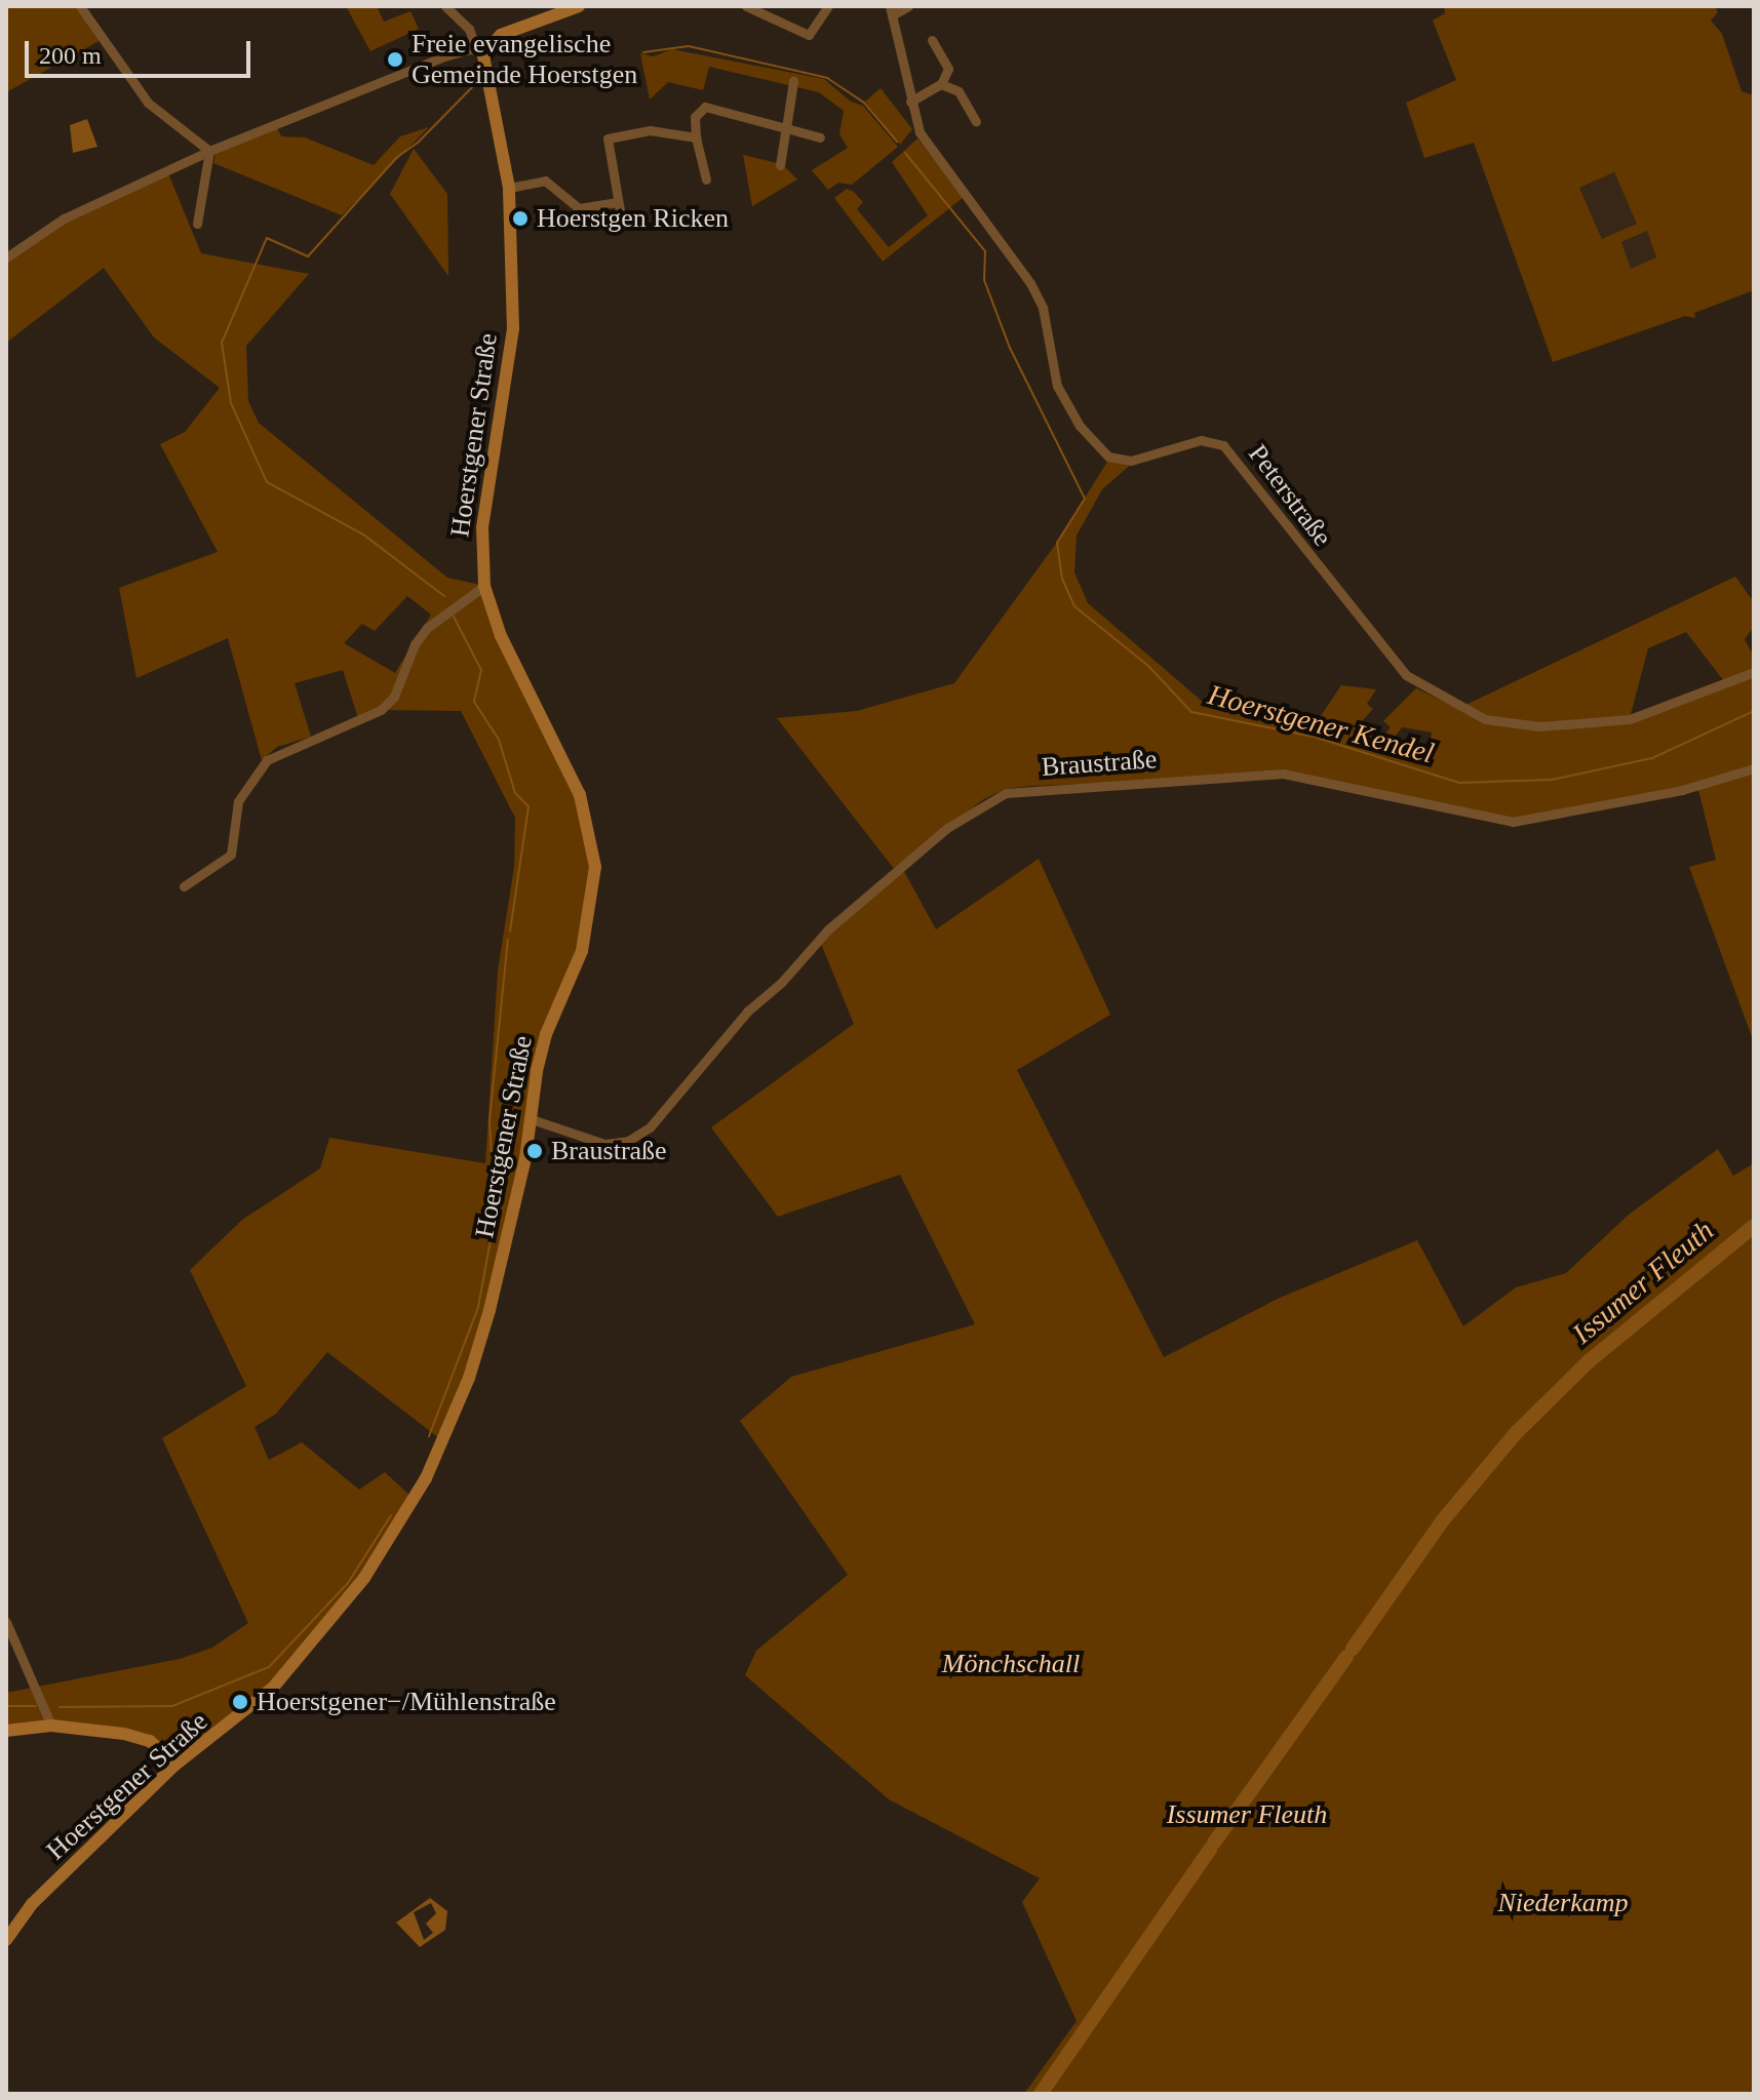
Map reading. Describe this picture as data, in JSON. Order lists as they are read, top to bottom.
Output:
{
  "streets": {
    "main road": ["Hoerstgener Straße"],
    "street": ["Peterstraße", "Braustraße"]
  },
  "crossings": [
    ["Hoerstgener Straße", "Braustraße"]
  ],
  "water": ["Hoerstgener Kendel", "Issumer Fleuth"],
  "parks": ["Mönchschall", "Issumer Fleuth", "Niederkamp"],
  "places": [
    "Freie evangelische Gemeinde Hoerstgen",
    "Hoerstgen Ricken",
    "Braustraße",
    "Hoerstgener−/Mühlenstraße"
  ],
  "scale_bar": "200 m"
}
